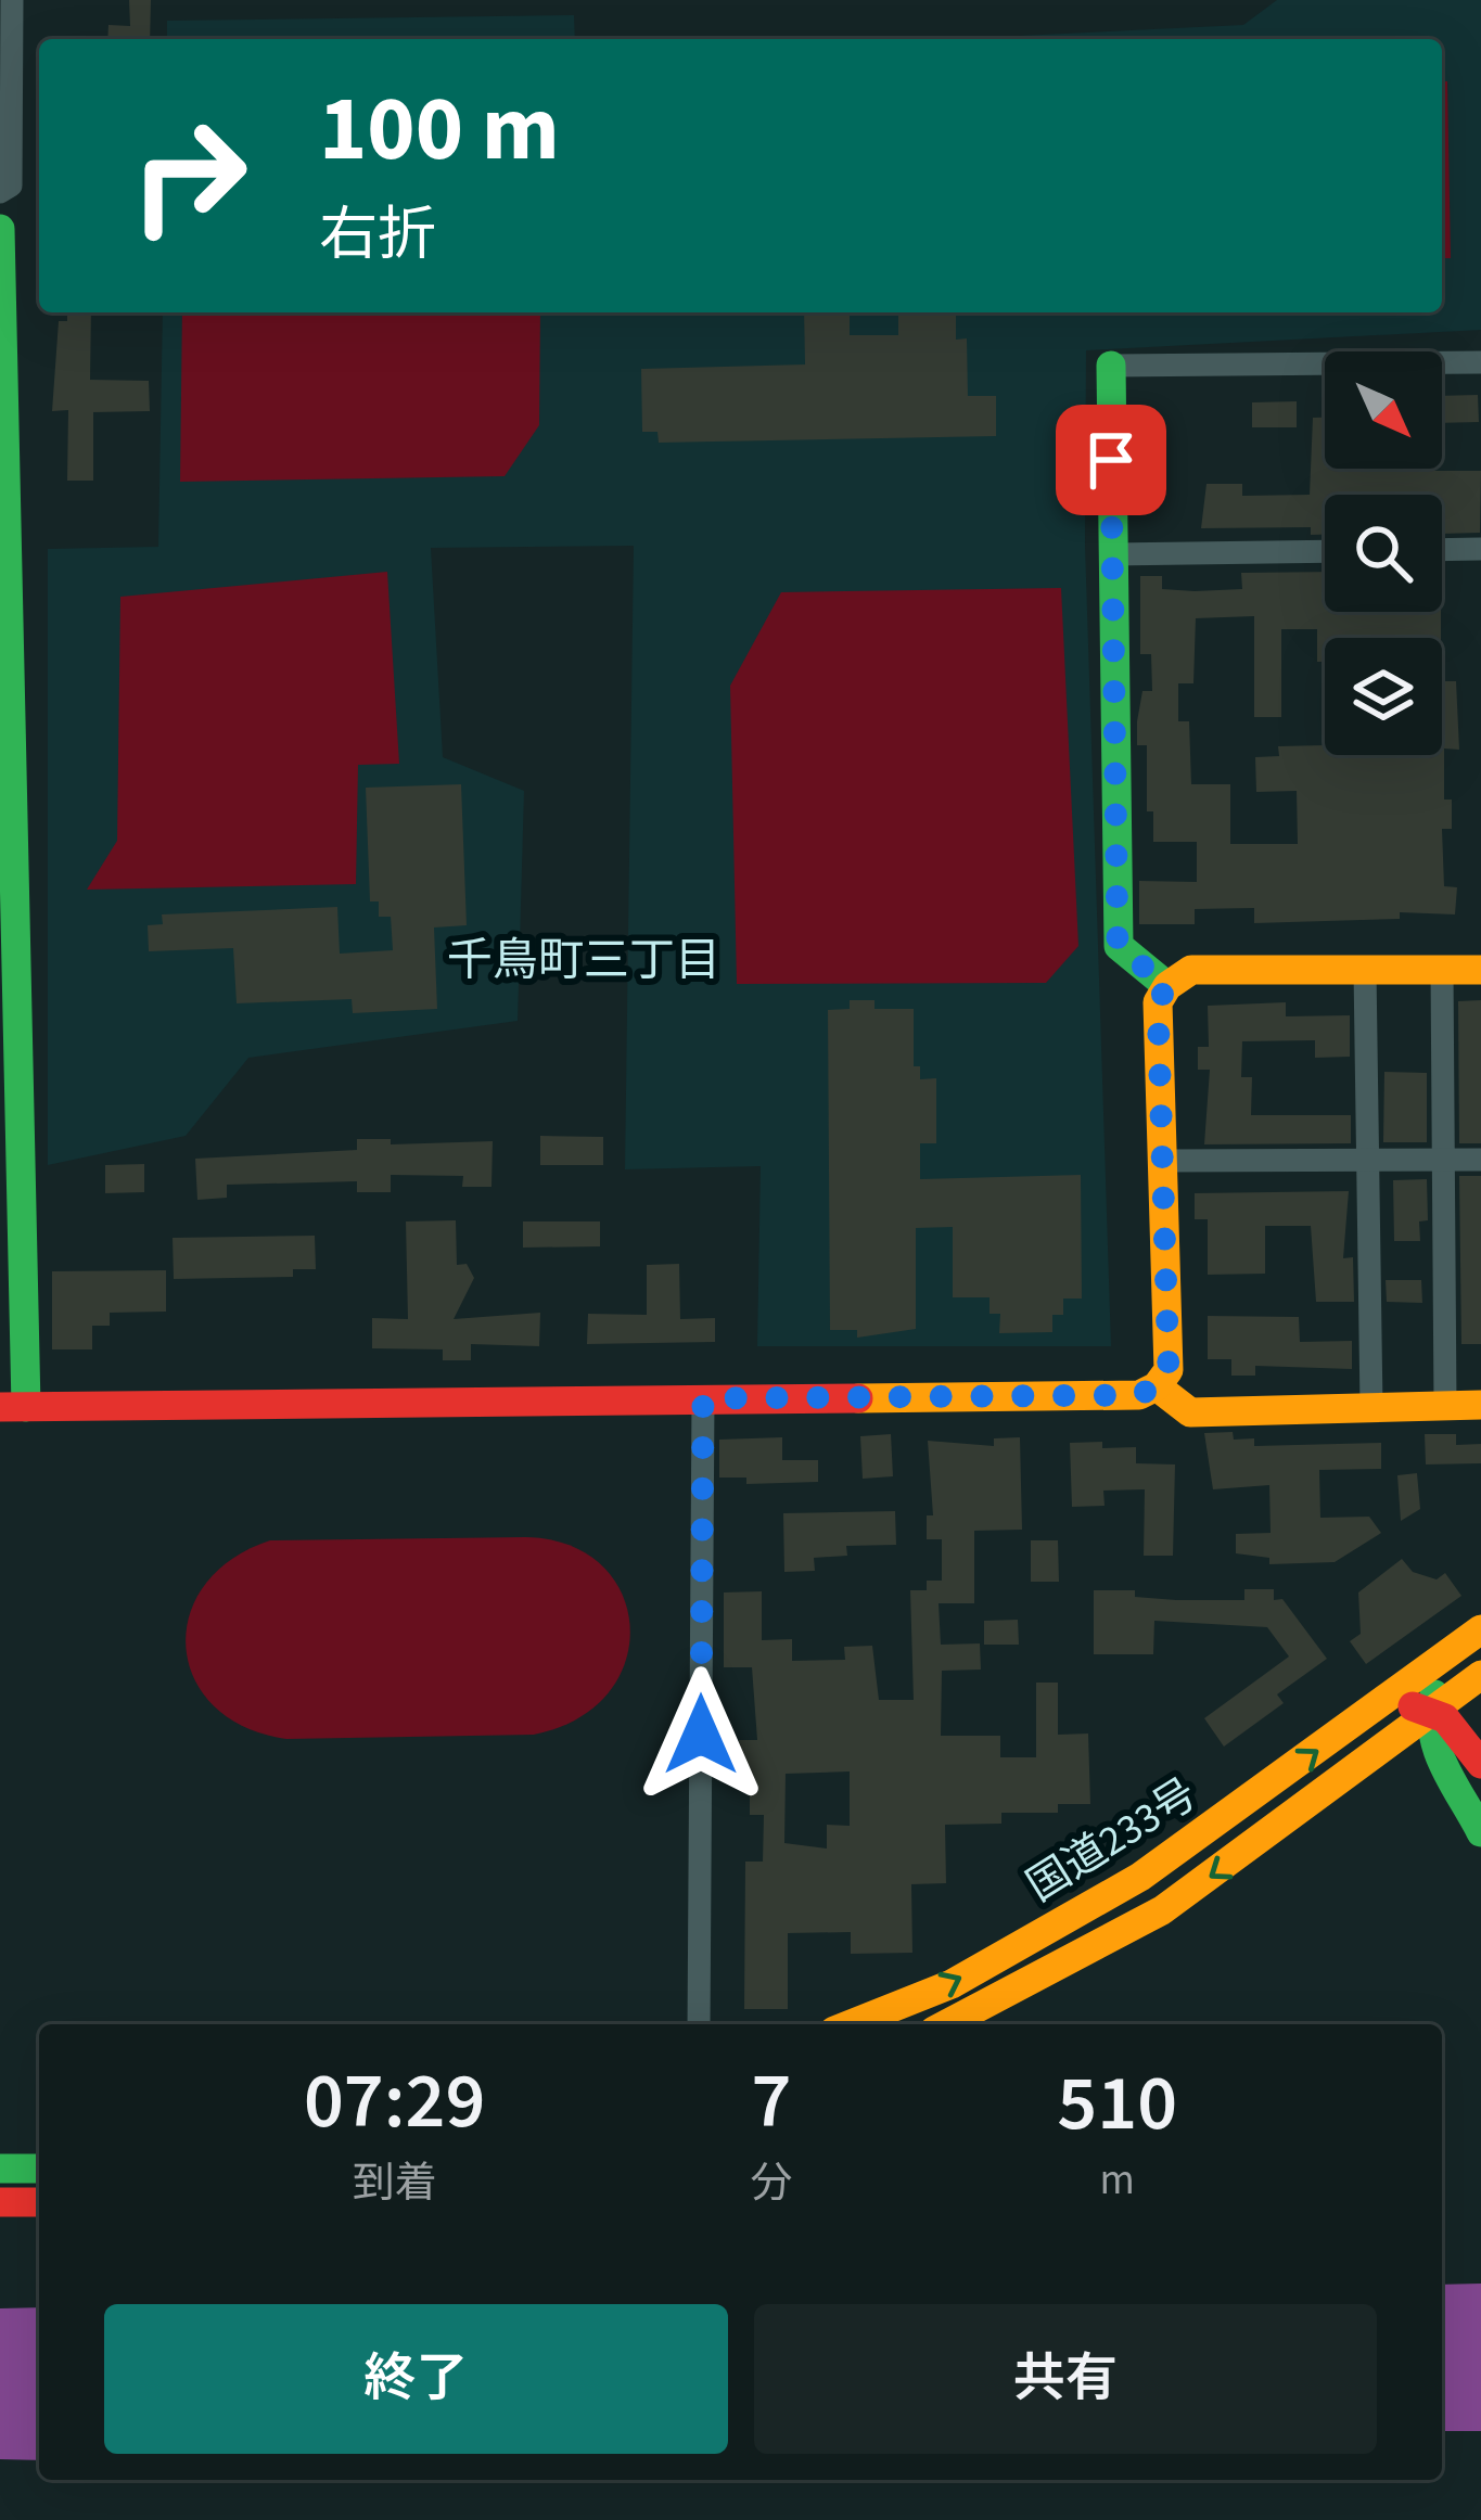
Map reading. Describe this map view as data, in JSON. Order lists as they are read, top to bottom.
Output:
{
  "streets": {
    "main road": ["国道233号"]
  },
  "districts": ["千鳥町三丁目"],
  "north": "bottom right",
  "page": {
    "turn": ["100 m", "右折"],
    "eta": [
      "07:29",
      "到着",
      "7",
      "分",
      "510",
      "m"
    ],
    "buttons": ["終了", "共有"]
  }
}
